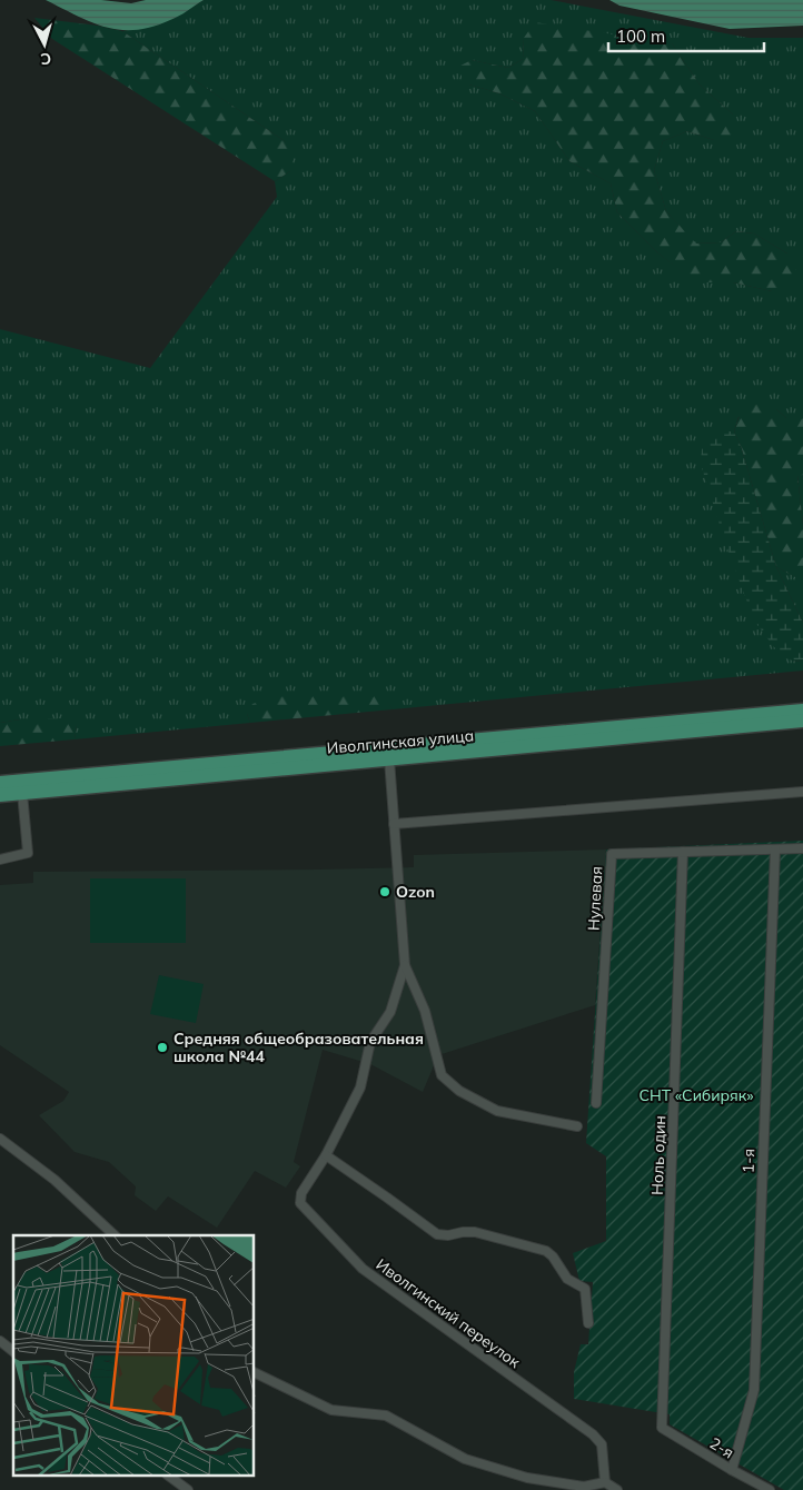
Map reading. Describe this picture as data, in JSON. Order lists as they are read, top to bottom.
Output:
{
  "streets": {
    "main road": ["Иволгинская улица"],
    "street": [
      "Нулевая",
      "Ноль один",
      "1-я",
      "Иволгинский переулок",
      "2-я"
    ]
  },
  "crossings": [
    ["Иволгинская улица", "Иволгинский переулок"],
    ["Нулевая", "Ноль один"],
    ["Нулевая", "1-я"],
    ["Ноль один", "2-я"],
    ["1-я", "2-я"]
  ],
  "parks": ["СНТ «Сибиряк»"],
  "places": ["Ozon", "Средняя общеобразовательная школа №44"],
  "scale_bar": "100 m",
  "north": "bottom"
}
